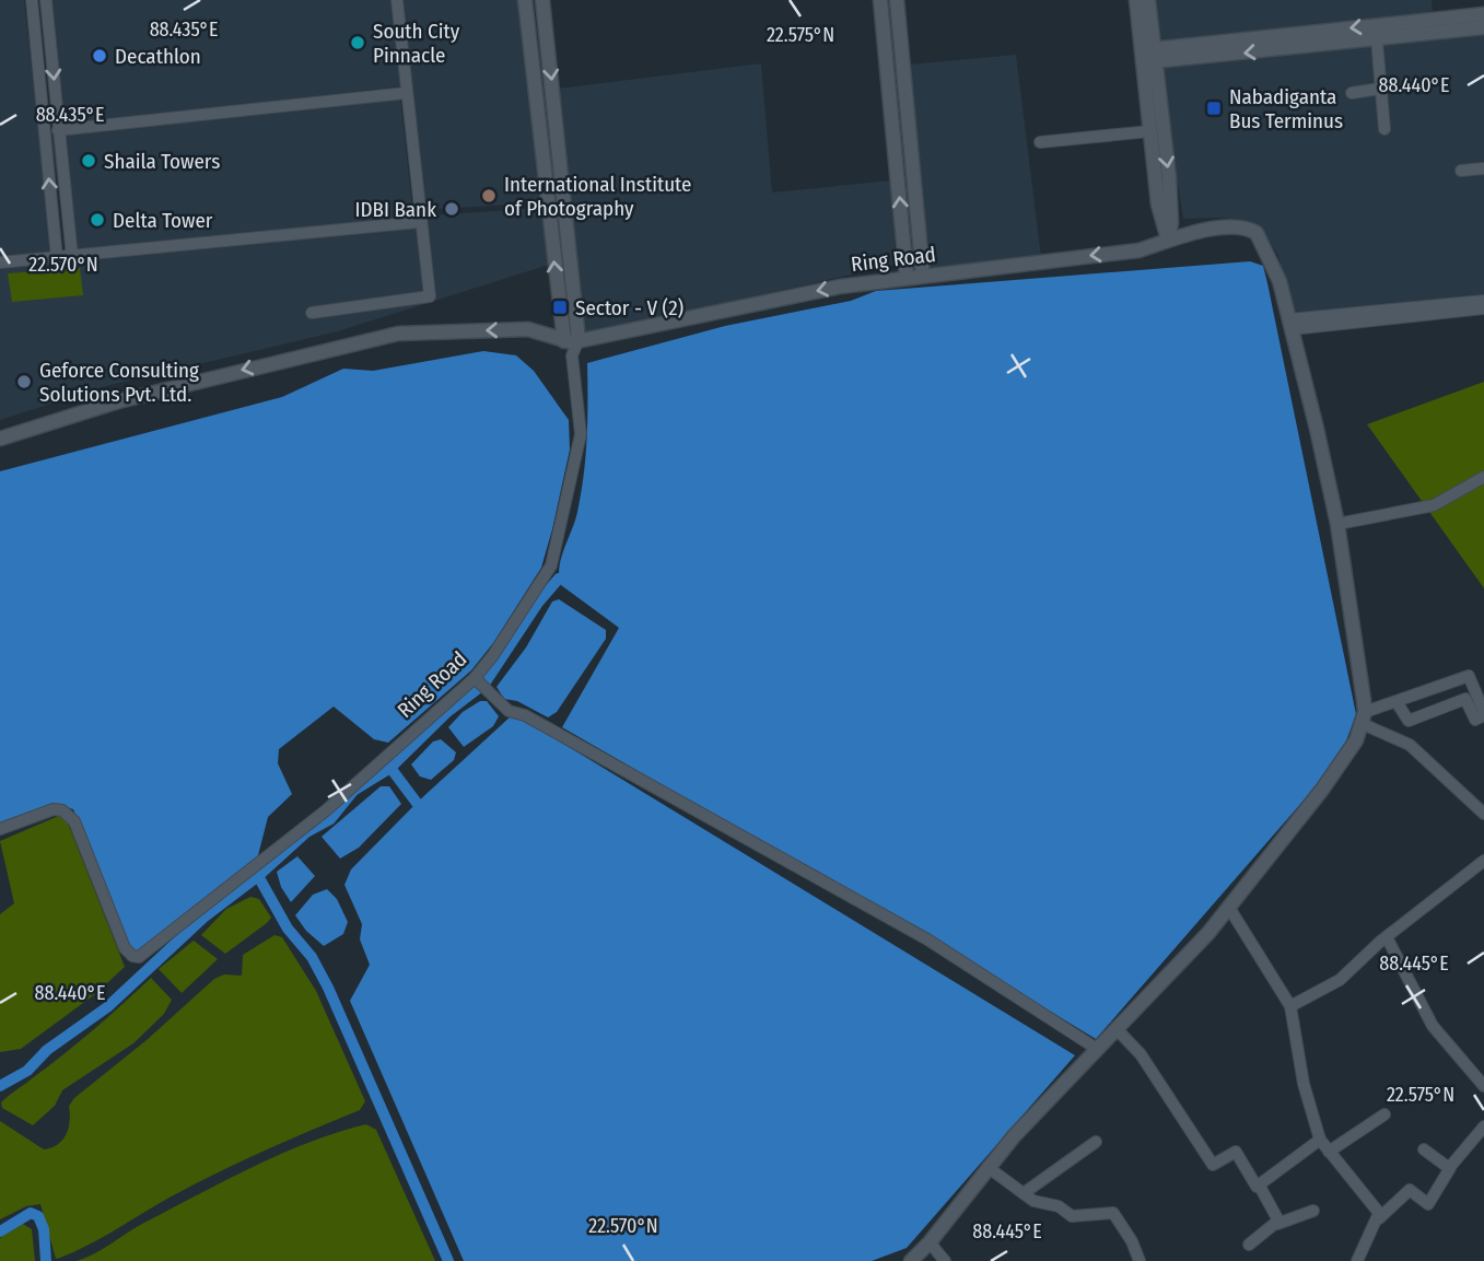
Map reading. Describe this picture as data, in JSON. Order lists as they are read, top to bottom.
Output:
{
  "streets": {
    "street": ["Ring Road"]
  },
  "one_way": ["Ring Road"],
  "places": {
    "other": [
      "South City Pinnacle",
      "Decathlon",
      "Shaila Towers",
      "International Institute of Photography",
      "IDBI Bank",
      "Delta Tower",
      "Geforce Consulting Solutions Pvt. Ltd."
    ],
    "transit": ["Nabadiganta Bus Terminus", "Sector - V (2)"]
  },
  "coordinates": [
    "88.435°E",
    "22.575°N",
    "88.440°E",
    "22.570°N",
    "88.445°E"
  ]
}
